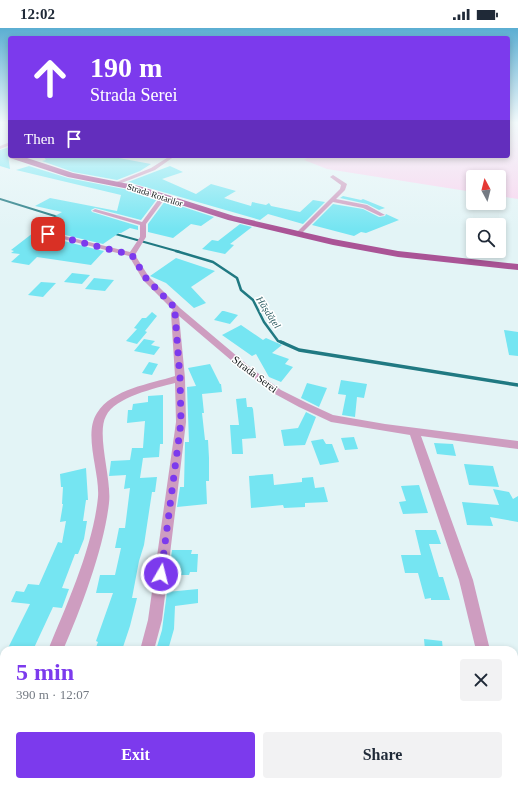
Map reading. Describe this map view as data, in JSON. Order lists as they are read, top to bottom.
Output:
{
  "streets": {
    "main road": ["Strada Rotarilor"],
    "street": ["Strada Serei"]
  },
  "water": ["Hășdățel"],
  "north": "top",
  "page": {
    "status": "12:02",
    "turn": ["190 m", "Strada Serei"],
    "then": "Then",
    "heading": ["5 min", "390 m · 12:07"],
    "buttons": ["Exit", "Share"]
  }
}
